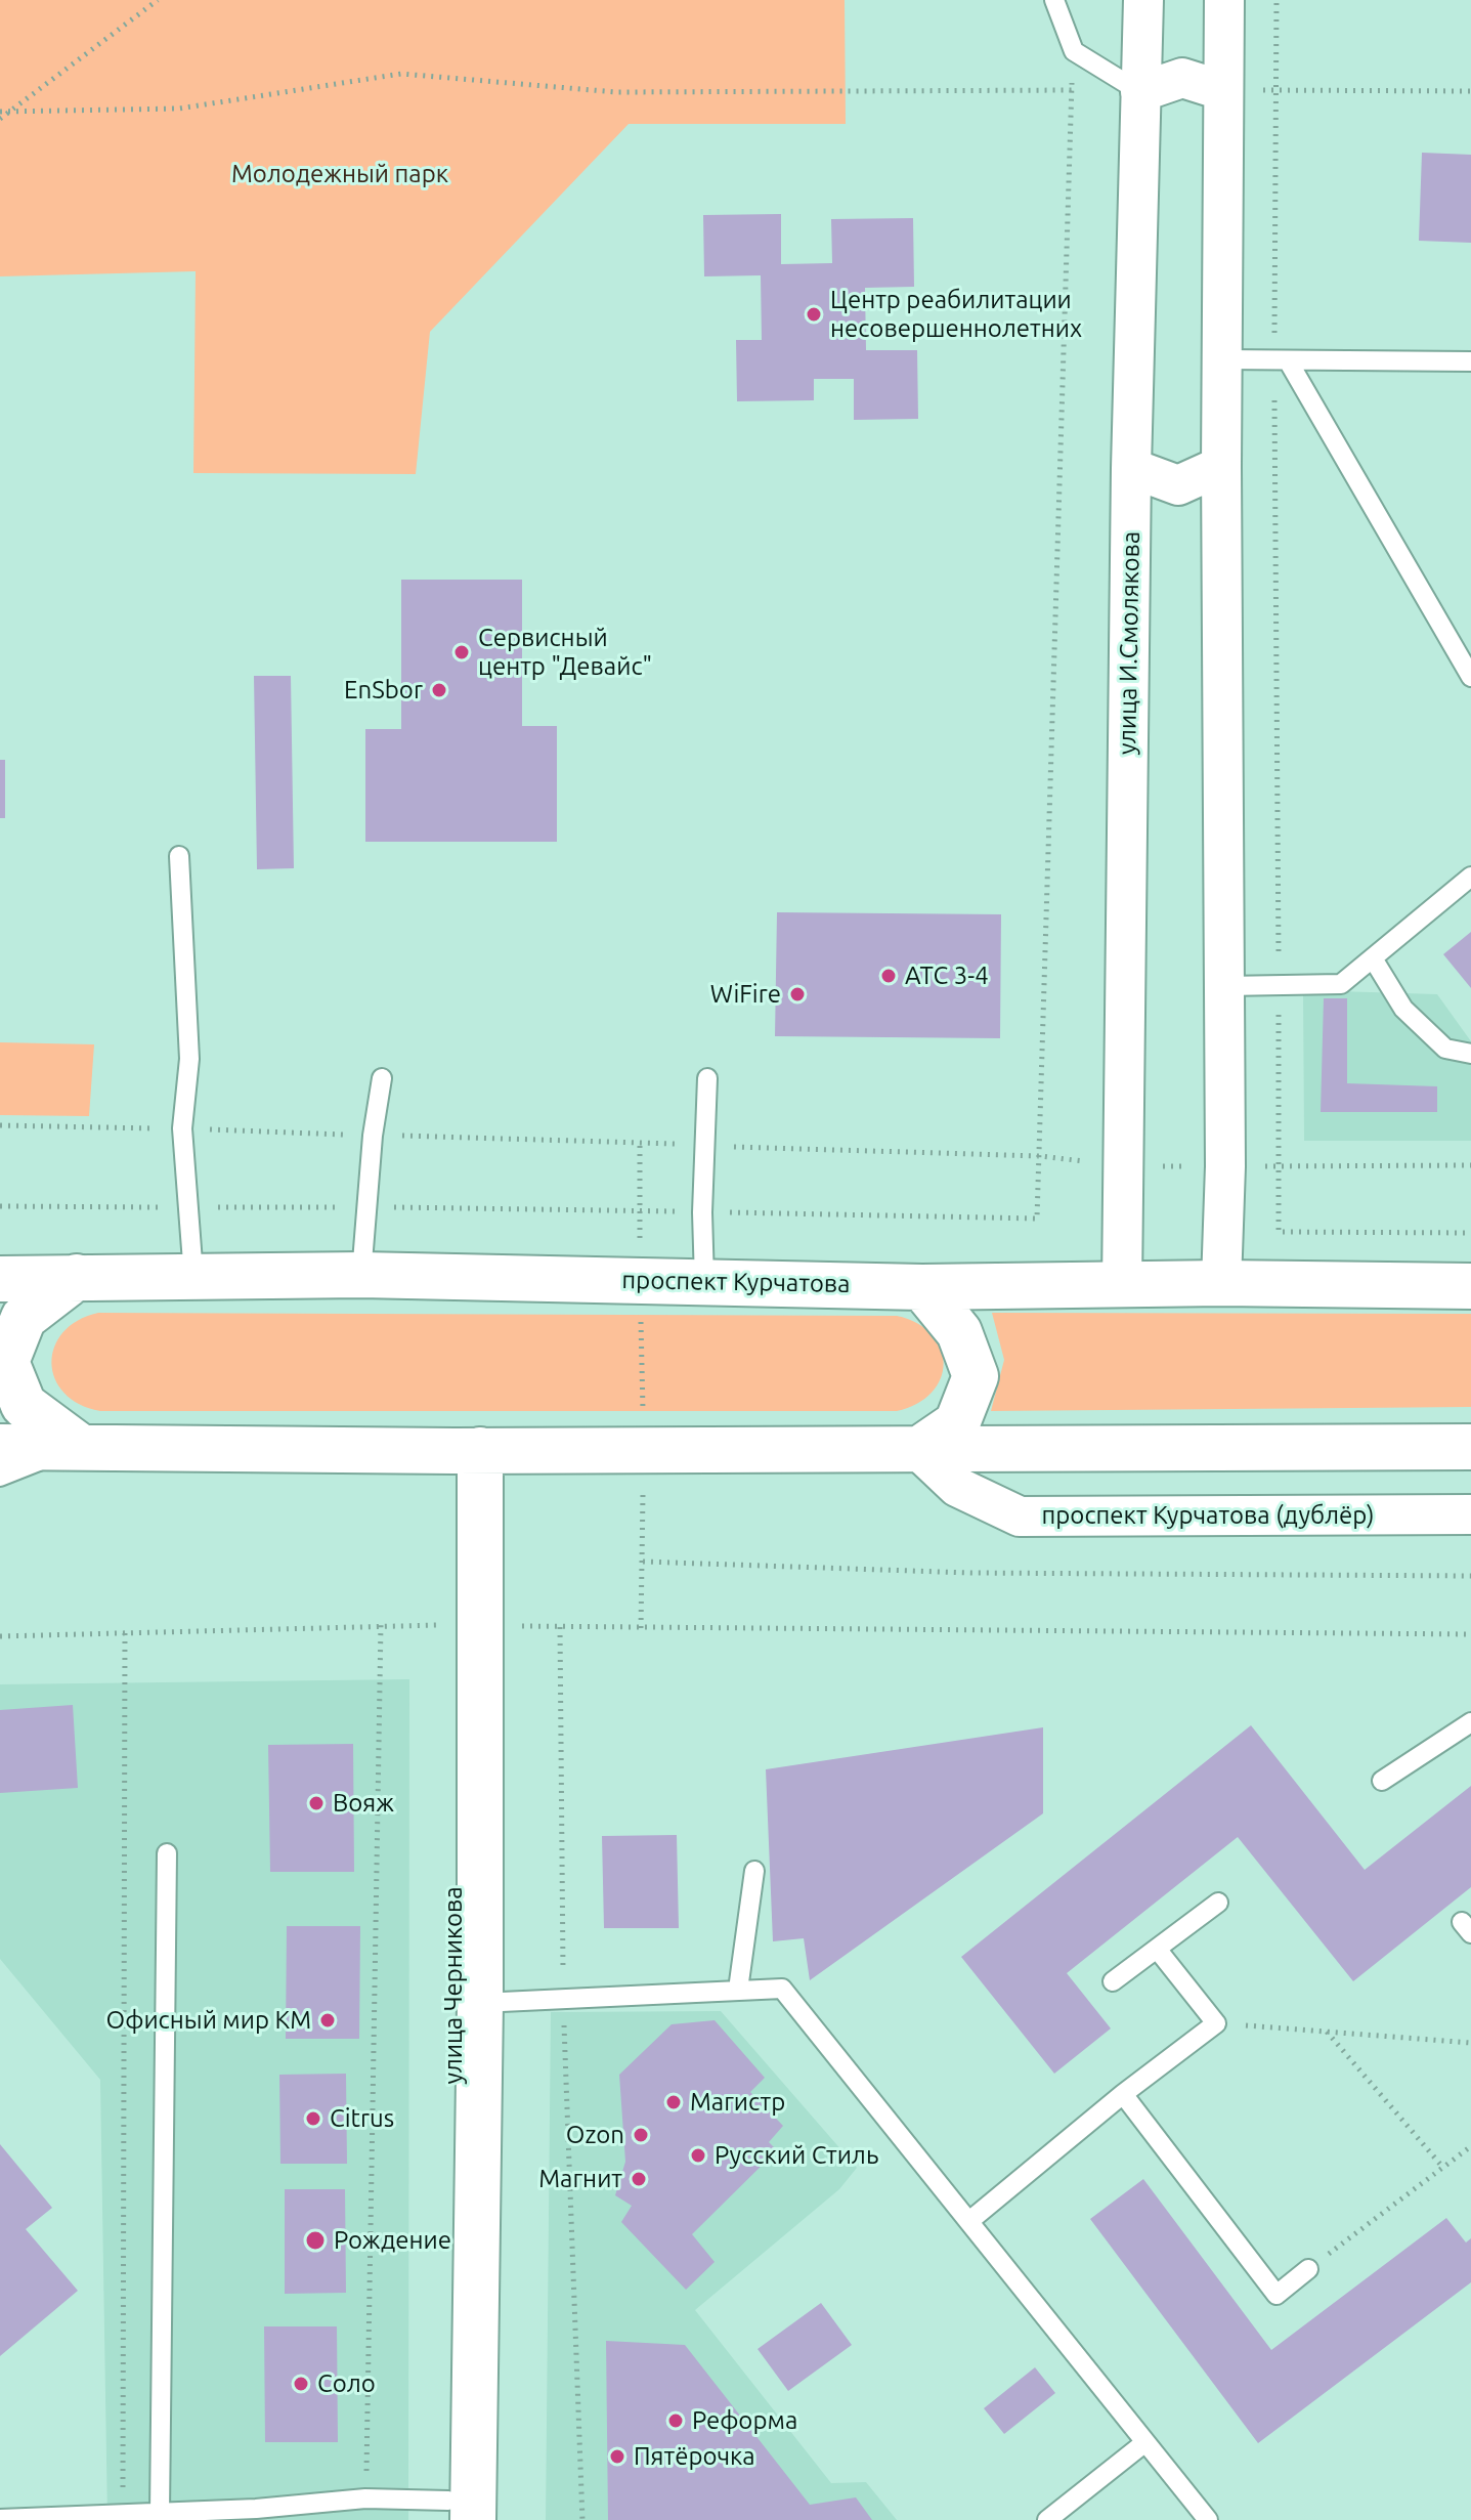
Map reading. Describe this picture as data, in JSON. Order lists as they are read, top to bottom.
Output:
{
  "streets": {
    "main road": ["проспект Курчатова", "улица Черникова"],
    "street": ["улица И.Смолякова", "проспект Курчатова (дублёр)"]
  },
  "crossings": [
    ["улица И.Смолякова", "проспект Курчатова"]
  ],
  "parks": ["Молодежный парк"],
  "places": [
    "Центр реабилитации несовершеннолетних",
    "Сервисный центр \"Девайс\"",
    "EnSbor",
    "АТС 3-4",
    "WiFire",
    "Вояж",
    "Офисный мир КМ",
    "Магистр",
    "Citrus",
    "Ozon",
    "Русский Стиль",
    "Магнит",
    "Рождение",
    "Соло",
    "Реформа",
    "Пятёрочка"
  ]
}
